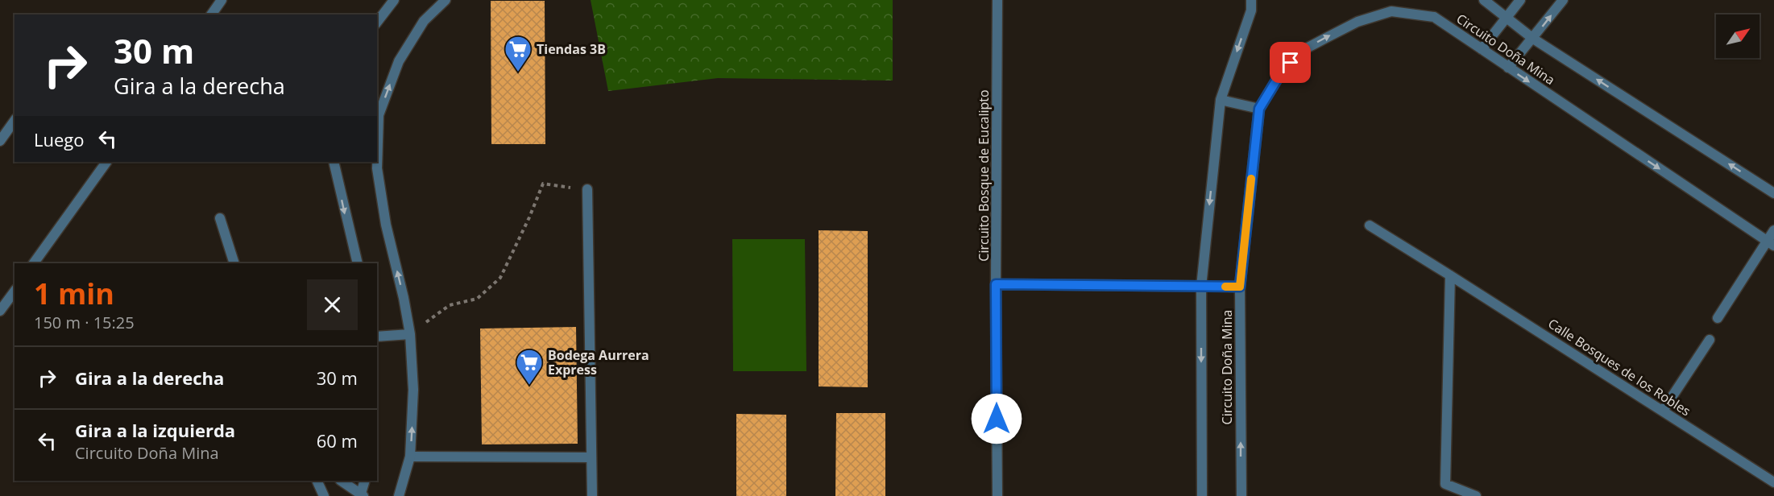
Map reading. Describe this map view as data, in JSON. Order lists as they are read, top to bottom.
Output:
{
  "streets": {
    "street": ["Circuito Doña Mina", "Circuito Bosque de Eucalipto", "Calle Bosques de los Robles"]
  },
  "places": {
    "supermarket": ["Tiendas 3B", "Bodega Aurrera Express"]
  },
  "north": "top right",
  "page": {
    "turn": ["30 m", "Gira a la derecha"],
    "then": "Luego",
    "heading": ["1 min", "150 m · 15:25"],
    "list": [
      {
        "name": "Gira a la derecha",
        "value": "30 m"
      },
      {
        "name": "Gira a la izquierda",
        "note": "Circuito Doña Mina",
        "value": "60 m"
      }
    ]
  }
}
